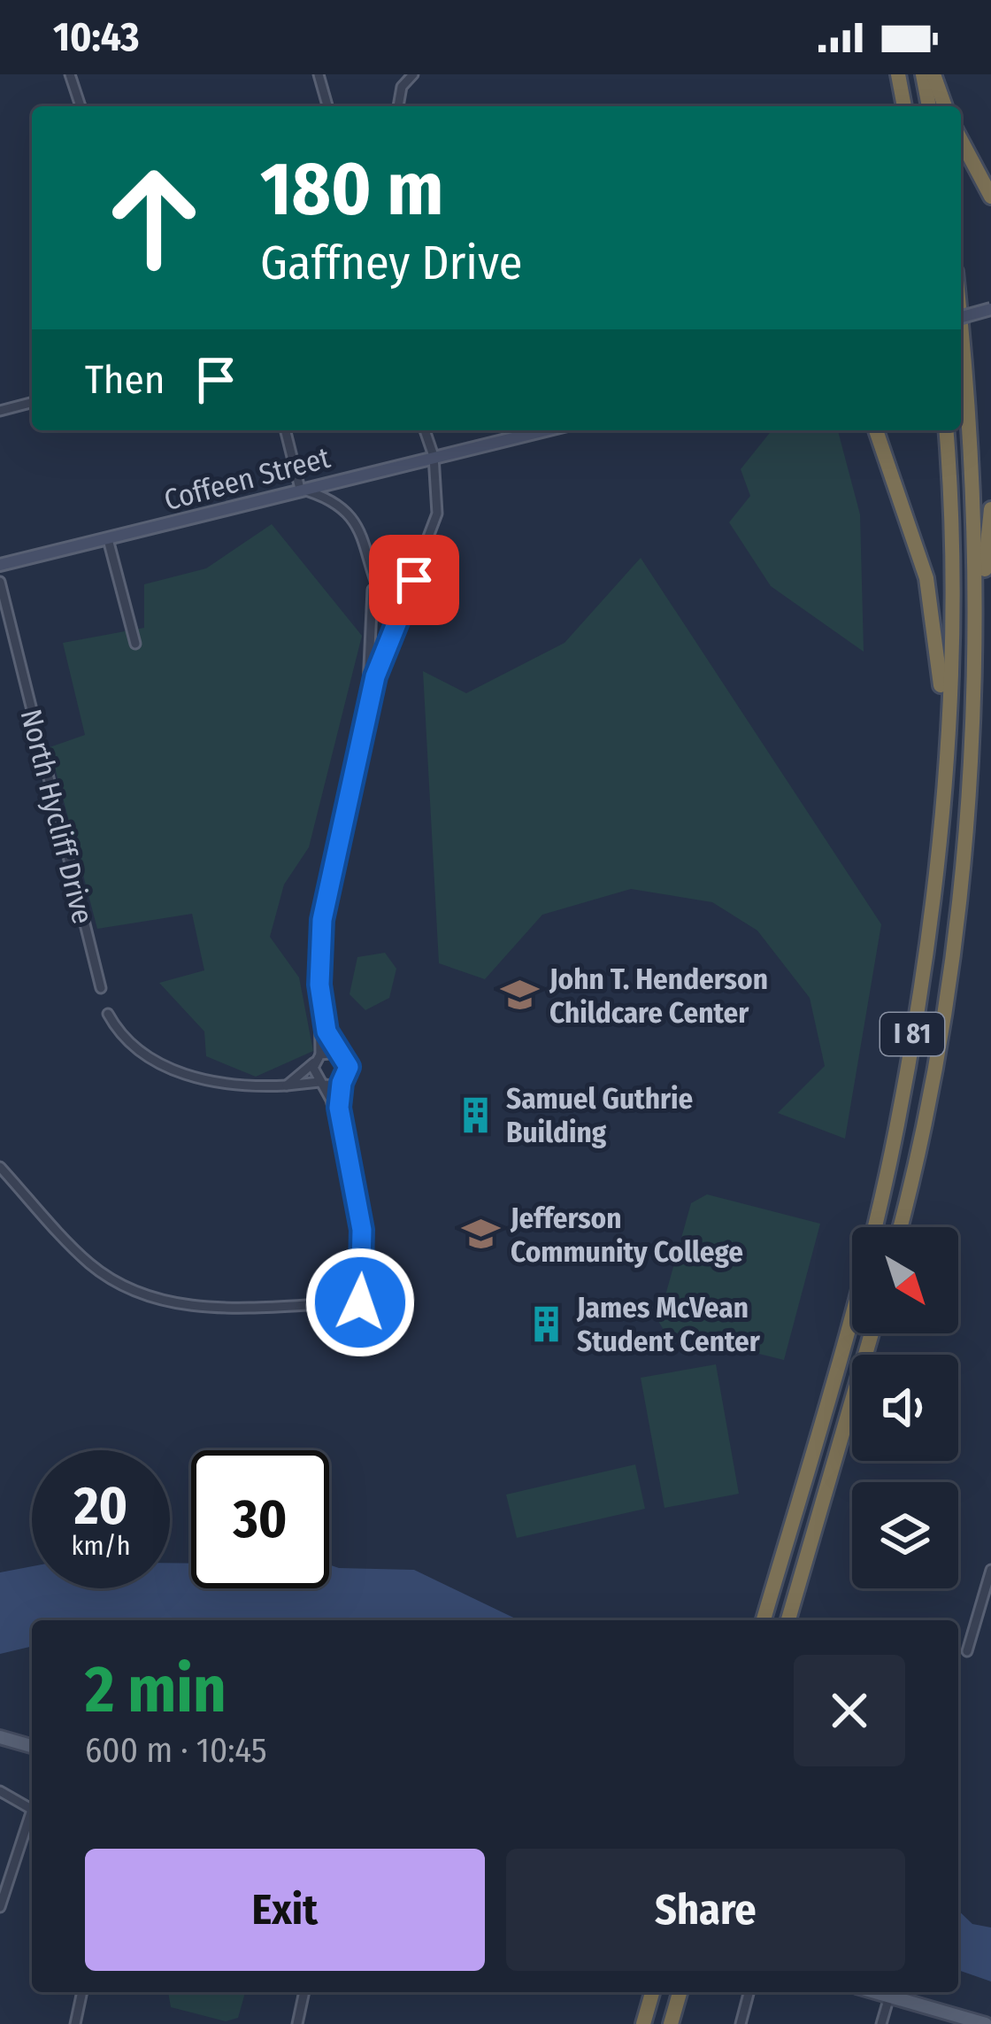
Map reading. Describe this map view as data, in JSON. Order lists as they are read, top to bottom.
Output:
{
  "streets": {
    "highway": ["I 81"],
    "main road": ["Coffeen Street"],
    "street": ["North Hycliff Drive"]
  },
  "places": {
    "school or university": ["John T. Henderson Childcare Center", "Jefferson Community College"],
    "building": ["Samuel Guthrie Building", "James McVean Student Center"]
  },
  "north": "bottom right",
  "page": {
    "status": "10:43",
    "turn": ["180 m", "Gaffney Drive"],
    "then": "Then",
    "speed": "20 km/h",
    "limit": "30",
    "heading": ["2 min", "600 m · 10:45"],
    "buttons": ["Exit", "Share"]
  }
}
